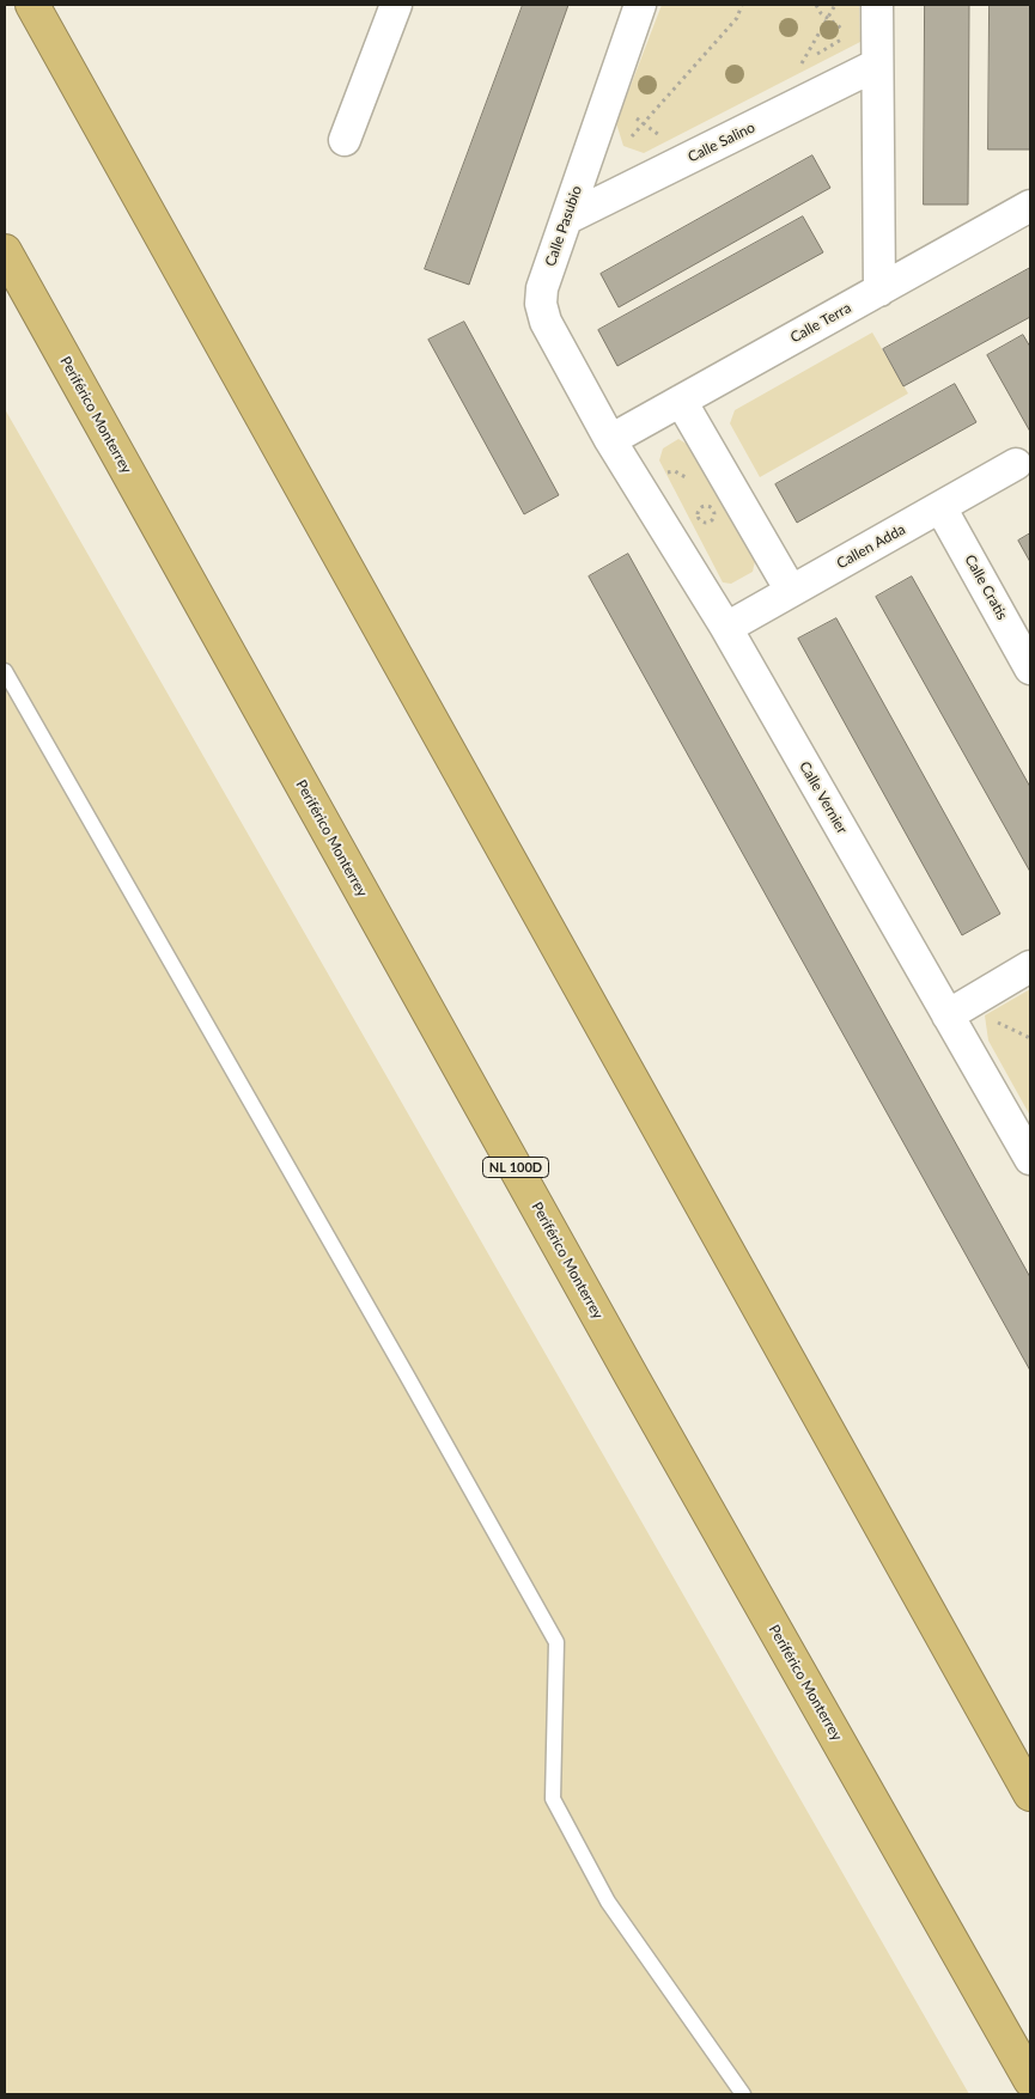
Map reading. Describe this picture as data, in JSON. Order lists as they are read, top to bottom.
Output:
{
  "streets": {
    "highway": ["Periférico Monterrey", "NL 100D"],
    "street": [
      "Calle Salino",
      "Calle Pasubio",
      "Calle Terra",
      "Callen Adda",
      "Calle Cratis",
      "Calle Vernier"
    ]
  },
  "crossings": [
    ["Calle Salino", "Calle Pasubio"],
    ["Calle Pasubio", "Calle Terra"],
    ["Calle Pasubio", "Calle Vernier"],
    ["Calle Terra", "Calle Vernier"],
    ["Callen Adda", "Calle Cratis"],
    ["Callen Adda", "Calle Vernier"]
  ]
}
